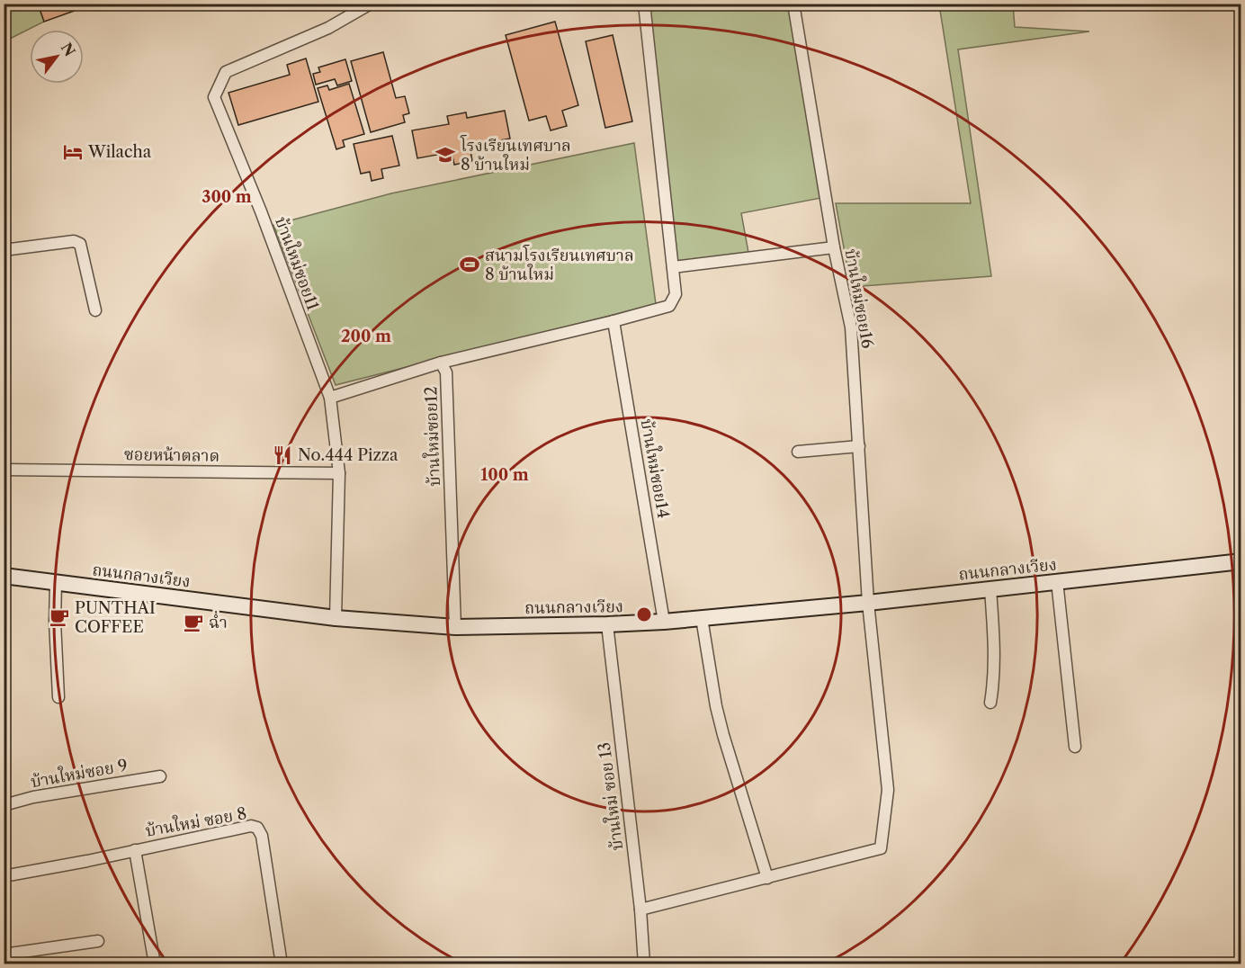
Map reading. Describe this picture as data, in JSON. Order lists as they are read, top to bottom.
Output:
{
  "streets": {
    "main road": ["ถนนกลางเวียง"],
    "street": [
      "บ้านใหม่ซอย11",
      "บ้านใหม่ซอย16",
      "บ้านใหม่ซอย12",
      "ซอยหน้าตลาด",
      "บ้านใหม่ซอย14",
      "บ้านใหม่ซอย 9",
      "บ้านใหม่ ซอย 13",
      "บ้านใหม่ ซอย 8"
    ]
  },
  "crossings": [
    ["บ้านใหม่ซอย11", "บ้านใหม่ซอย12"],
    ["บ้านใหม่ซอย11", "ซอยหน้าตลาด"],
    ["บ้านใหม่ซอย11", "ถนนกลางเวียง"],
    ["บ้านใหม่ซอย16", "ถนนกลางเวียง"],
    ["บ้านใหม่ซอย12", "ถนนกลางเวียง"],
    ["บ้านใหม่ซอย14", "ถนนกลางเวียง"],
    ["ถนนกลางเวียง", "บ้านใหม่ ซอย 13"]
  ],
  "places": {
    "hotel": ["Wilacha"],
    "school or university": ["โรงเรียนเทศบาล 8 บ้านใหม่"],
    "sports": ["สนามโรงเรียนเทศบาล 8 บ้านใหม่"],
    "restaurant": ["No.444 Pizza"],
    "cafe": ["PUNTHAI COFFEE", "ฉ่ำ"]
  },
  "north": "top right",
  "rings": ["300 m", "200 m", "100 m"]
}
